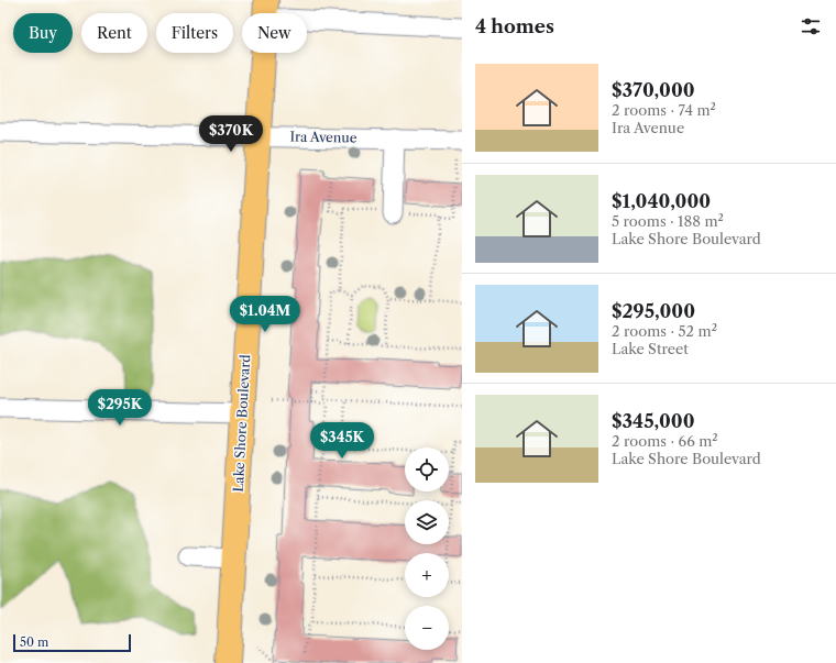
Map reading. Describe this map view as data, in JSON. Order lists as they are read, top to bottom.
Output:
{
  "streets": {
    "main road": ["Lake Shore Boulevard"],
    "street": ["Ira Avenue"]
  },
  "crossings": [
    ["Ira Avenue", "Lake Shore Boulevard"]
  ],
  "scale_bar": "50 m",
  "page": {
    "heading": "4 homes",
    "chip": [
      "Buy",
      "Rent",
      "Filters",
      "New"
    ],
    "list": [
      {
        "name": "$370,000",
        "note": "2 rooms · 74 m² · Ira Avenue"
      },
      {
        "name": "$1,040,000",
        "note": "5 rooms · 188 m² · Lake Shore Boulevard"
      },
      {
        "name": "$295,000",
        "note": "2 rooms · 52 m² · Lake Street"
      },
      {
        "name": "$345,000",
        "note": "2 rooms · 66 m² · Lake Shore Boulevard"
      }
    ],
    "price": [
      "$370K",
      "$1.04M",
      "$295K",
      "$345K"
    ],
    "map_buttons": ["+", "−"],
    "scale": "50 m"
  }
}
